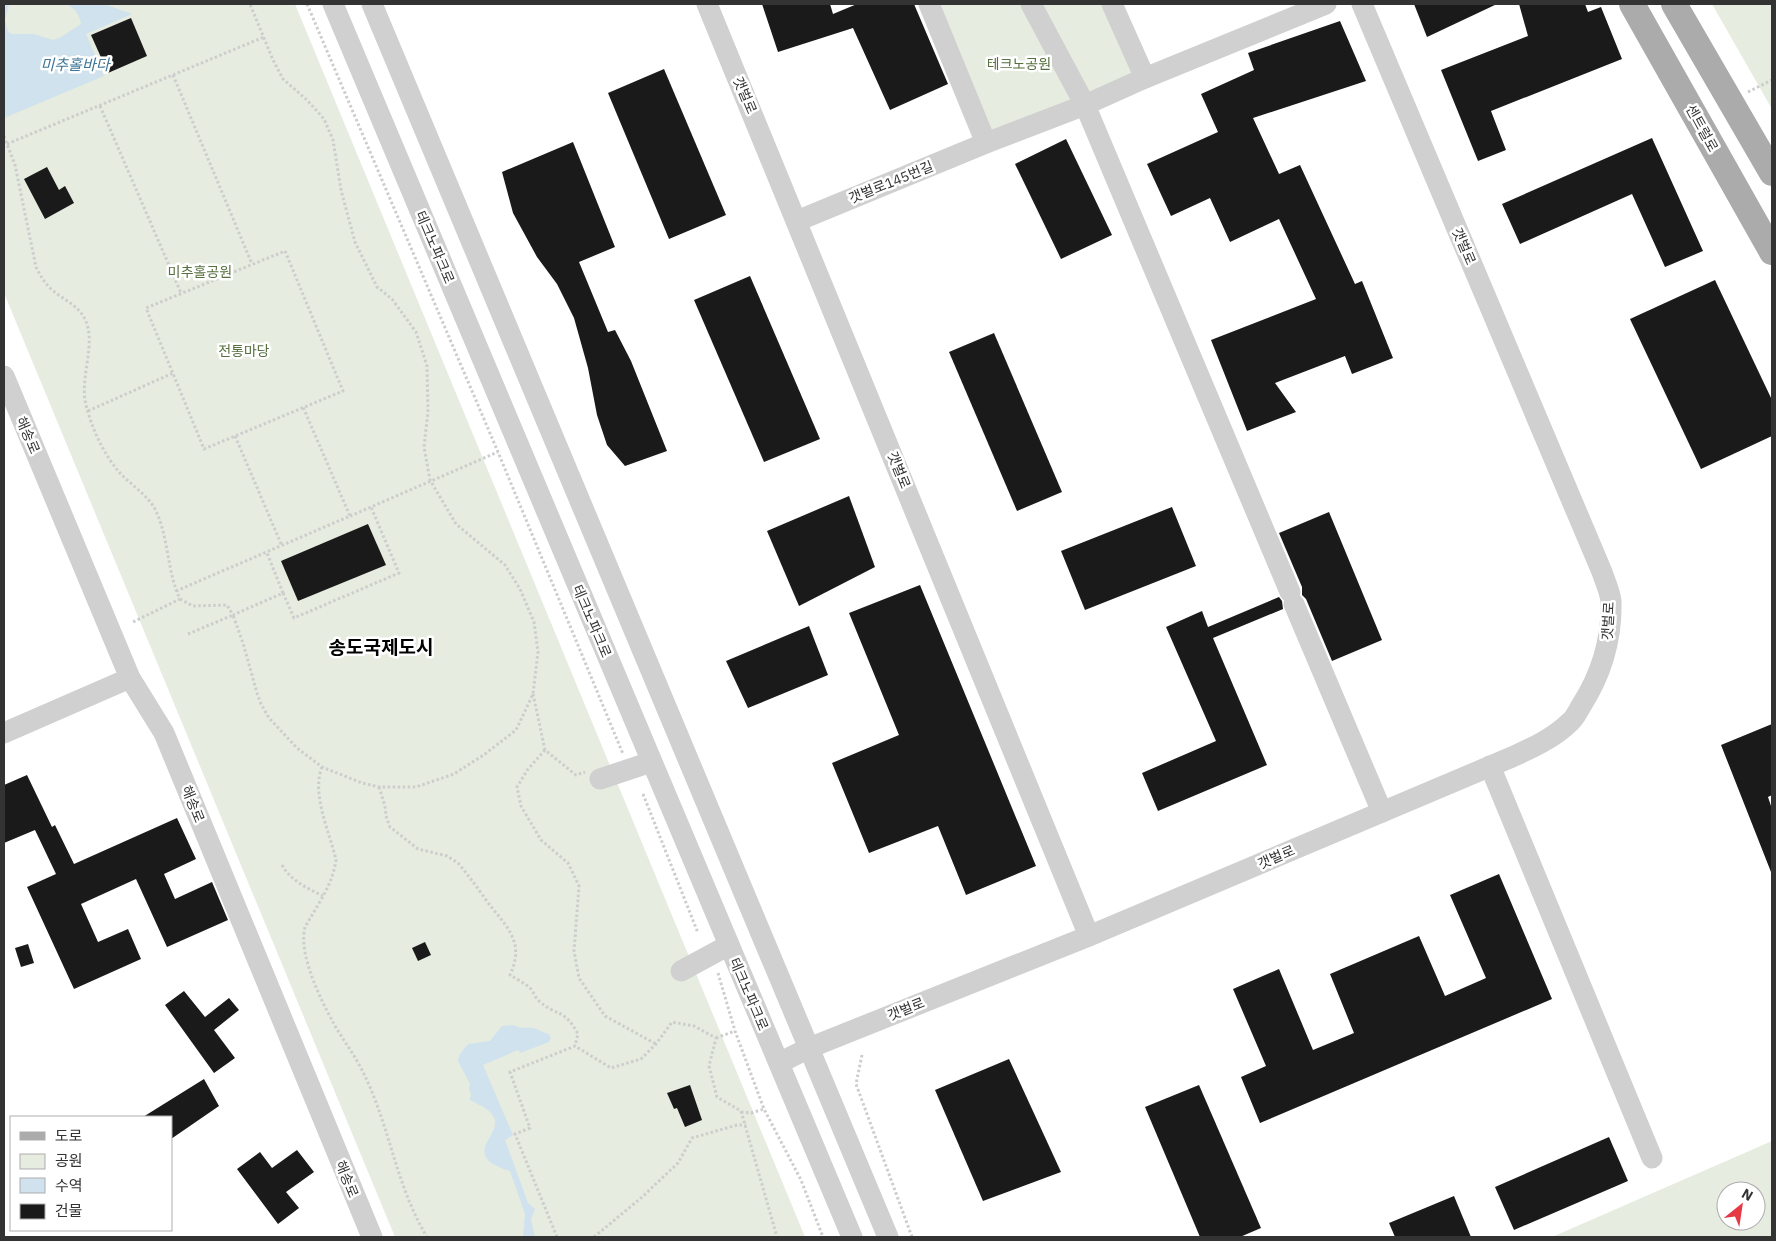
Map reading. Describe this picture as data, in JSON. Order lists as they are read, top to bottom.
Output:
{
  "streets": {
    "main road": ["센트럴로"],
    "street": [
      "갯벌로",
      "갯벌로145번길",
      "테크노파크로",
      "해송로"
    ]
  },
  "crossings": [
    ["갯벌로", "갯벌로145번길"],
    ["갯벌로", "테크노파크로"]
  ],
  "districts": ["송도국제도시"],
  "water": ["미추홀바다"],
  "parks": ["테크노공원", "미추홀공원", "전통마당"],
  "legend": [
    "도로",
    "공원",
    "수역",
    "건물"
  ],
  "north": "top right"
}
